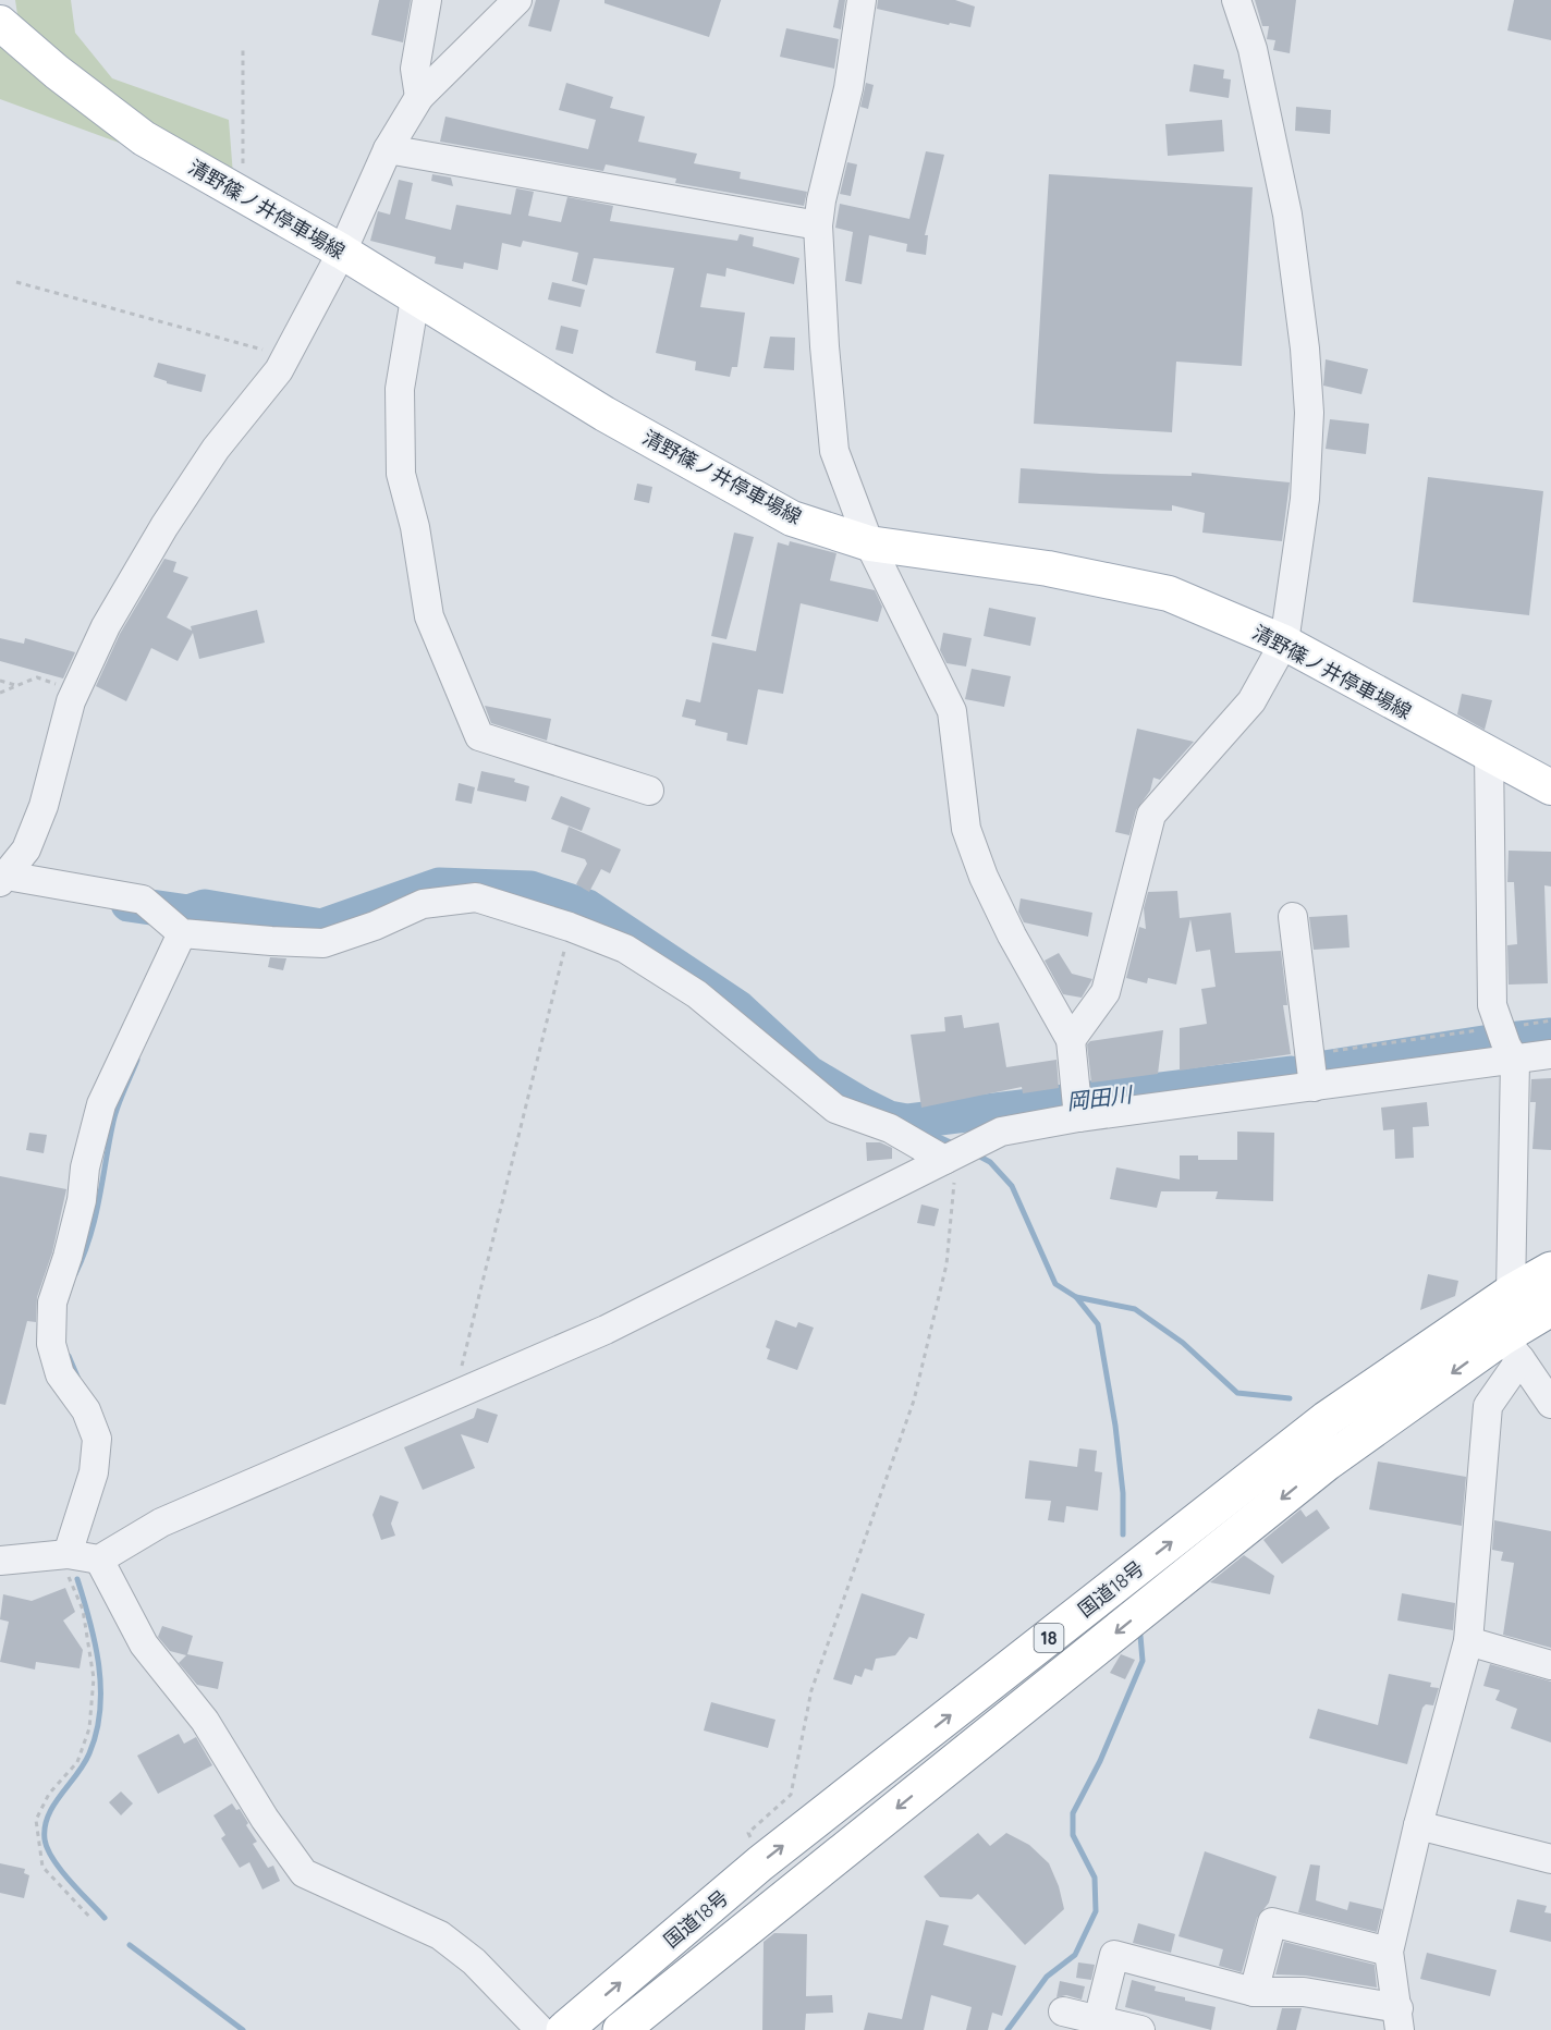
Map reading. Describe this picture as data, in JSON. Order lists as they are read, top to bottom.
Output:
{
  "streets": {
    "highway": ["国道18号", "18"],
    "main road": ["清野篠ノ井停車場線"]
  },
  "water": ["岡田川"]
}
